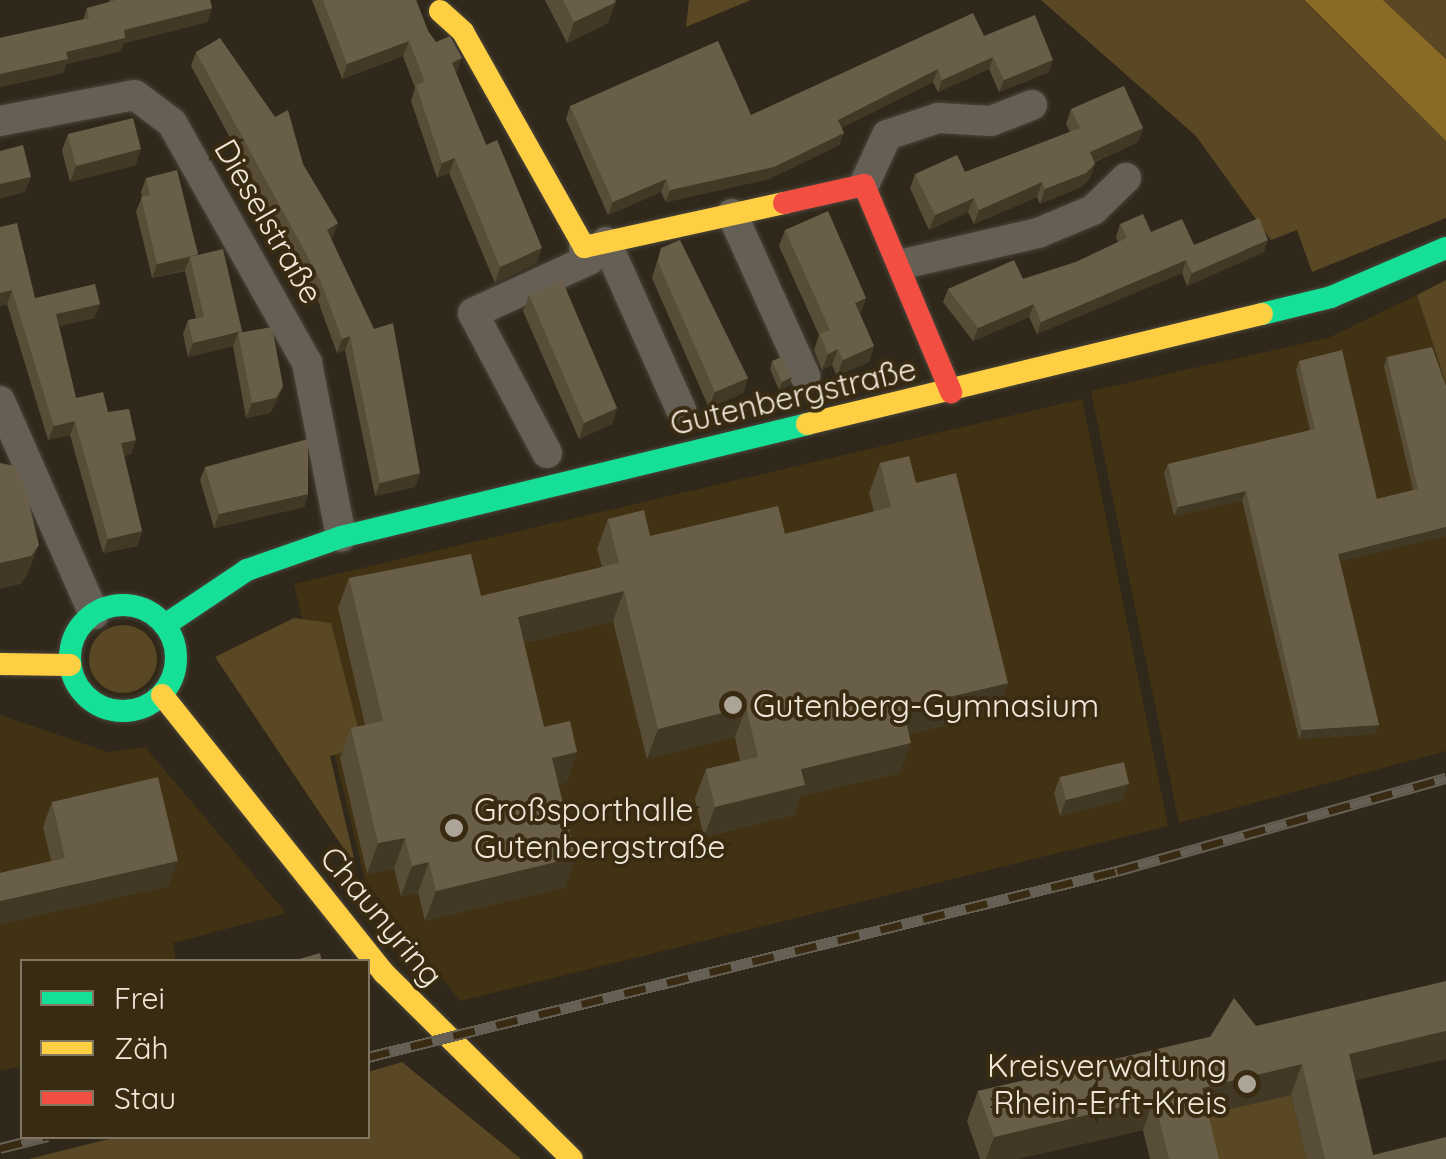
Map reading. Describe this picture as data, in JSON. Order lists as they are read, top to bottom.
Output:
{
  "streets": {
    "street": ["Dieselstraße", "Gutenbergstraße", "Chaunyring"]
  },
  "crossings": [
    ["Dieselstraße", "Gutenbergstraße"],
    ["Gutenbergstraße", "Chaunyring"]
  ],
  "places": ["Gutenberg-Gymnasium", "Großsporthalle Gutenbergstraße", "Kreisverwaltung Rhein-Erft-Kreis"],
  "legend": ["Frei", "Zäh", "Stau"]
}
